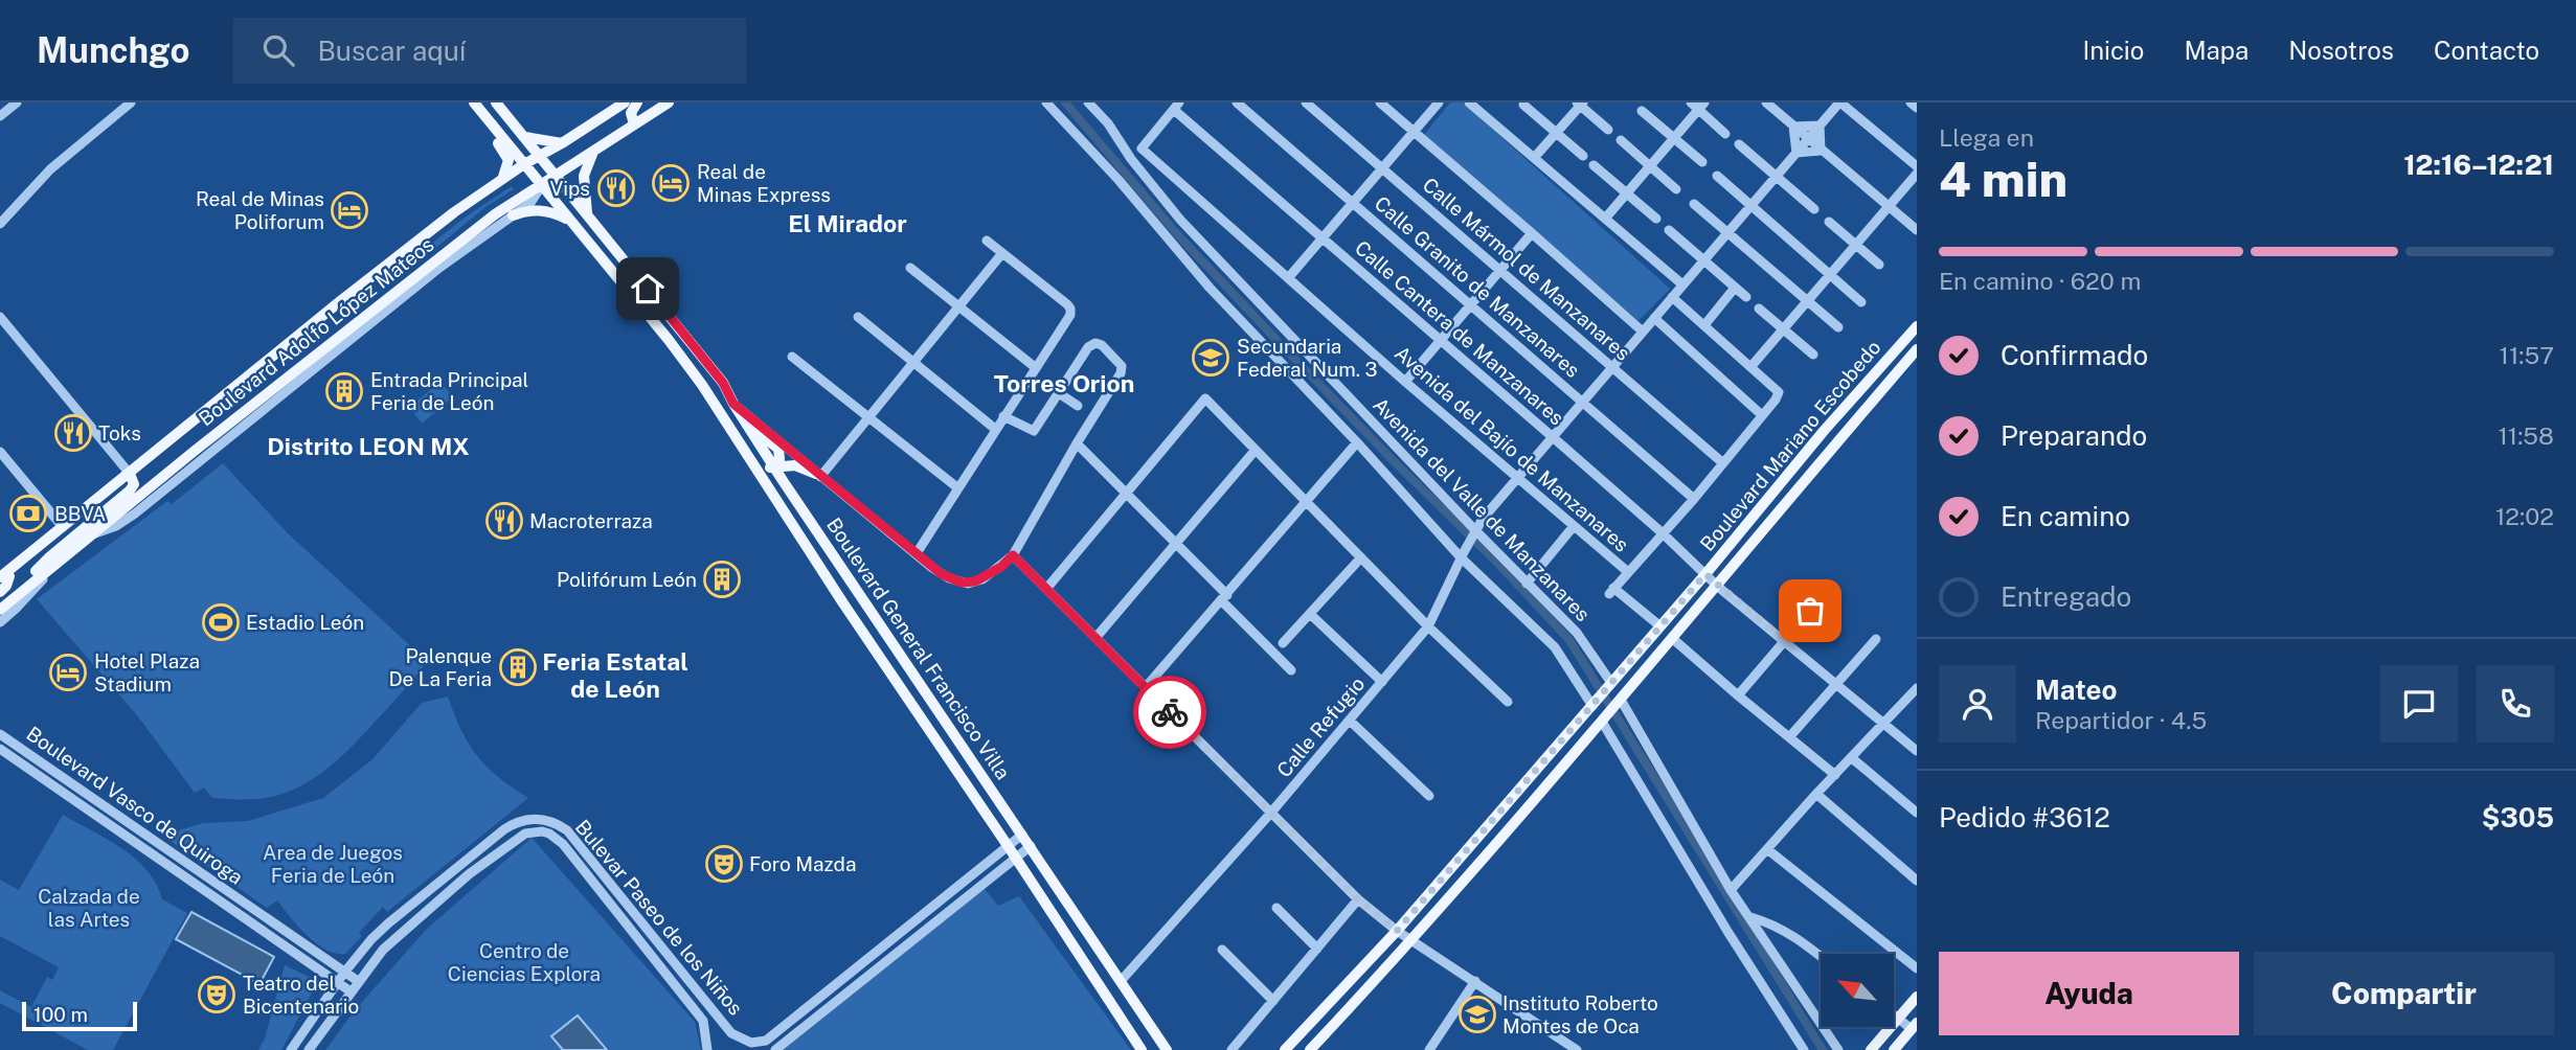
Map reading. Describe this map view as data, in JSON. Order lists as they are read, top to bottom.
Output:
{
  "streets": {
    "main road": ["Boulevard Adolfo López Mateos", "Boulevard Mariano Escobedo", "Boulevard General Francisco Villa"],
    "street": [
      "Calle Mármol de Manzanares",
      "Calle Granito de Manzanares",
      "Calle Cantera de Manzanares",
      "Avenida del Bajío de Manzanares",
      "Avenida del Valle de Manzanares",
      "Calle Refugio",
      "Boulevard Vasco de Quiroga",
      "Bulevar Paseo de los Niños"
    ]
  },
  "crossings": [
    ["Calle Mármol de Manzanares", "Calle Refugio"],
    ["Calle Granito de Manzanares", "Calle Refugio"],
    ["Boulevard Adolfo López Mateos", "Boulevard General Francisco Villa"],
    ["Calle Cantera de Manzanares", "Boulevard Mariano Escobedo"],
    ["Calle Cantera de Manzanares", "Avenida del Bajío de Manzanares"],
    ["Calle Cantera de Manzanares", "Calle Refugio"],
    ["Boulevard Mariano Escobedo", "Avenida del Valle de Manzanares"],
    ["Avenida del Bajío de Manzanares", "Calle Refugio"],
    ["Avenida del Valle de Manzanares", "Calle Refugio"],
    ["Boulevard General Francisco Villa", "Calle Refugio"],
    ["Boulevard General Francisco Villa", "Bulevar Paseo de los Niños"],
    ["Boulevard Vasco de Quiroga", "Bulevar Paseo de los Niños"]
  ],
  "districts": [
    "El Mirador",
    "Torres Orion",
    "Distrito LEON MX",
    "Feria Estatal de León"
  ],
  "parks": ["Area de Juegos Feria de León", "Calzada de las Artes", "Centro de Ciencias Explora"],
  "places": {
    "hotel": ["Real de Minas Express", "Real de Minas Poliforum", "Hotel Plaza Stadium"],
    "restaurant": ["Vips", "Toks", "Macroterraza"],
    "school or university": ["Secundaria Federal Num. 3", "Instituto Roberto Montes de Oca"],
    "building": ["Entrada Principal Feria de León", "Polifórum León", "Palenque De La Feria"],
    "bank": ["BBVA"],
    "sports": ["Estadio León"],
    "theatre": ["Foro Mazda", "Teatro del Bicentenario"]
  },
  "scale_bar": "100 m",
  "north": "top left",
  "page": {
    "header": "Munchgo",
    "search": "Buscar aquí",
    "nav": [
      "Inicio",
      "Mapa",
      "Nosotros",
      "Contacto"
    ],
    "heading": ["4 min", "Llega en", "12:16–12:21"],
    "panel": [
      "Mateo",
      "Repartidor · 4.5",
      "Pedido #3612",
      "$305"
    ],
    "bar": "En camino · 620 m",
    "list": [
      ["Confirmado", "11:57"],
      ["Preparando", "11:58"],
      ["En camino", "12:02"],
      "Entregado"
    ],
    "buttons": ["Ayuda", "Compartir"],
    "scale": "100 m"
  }
}
